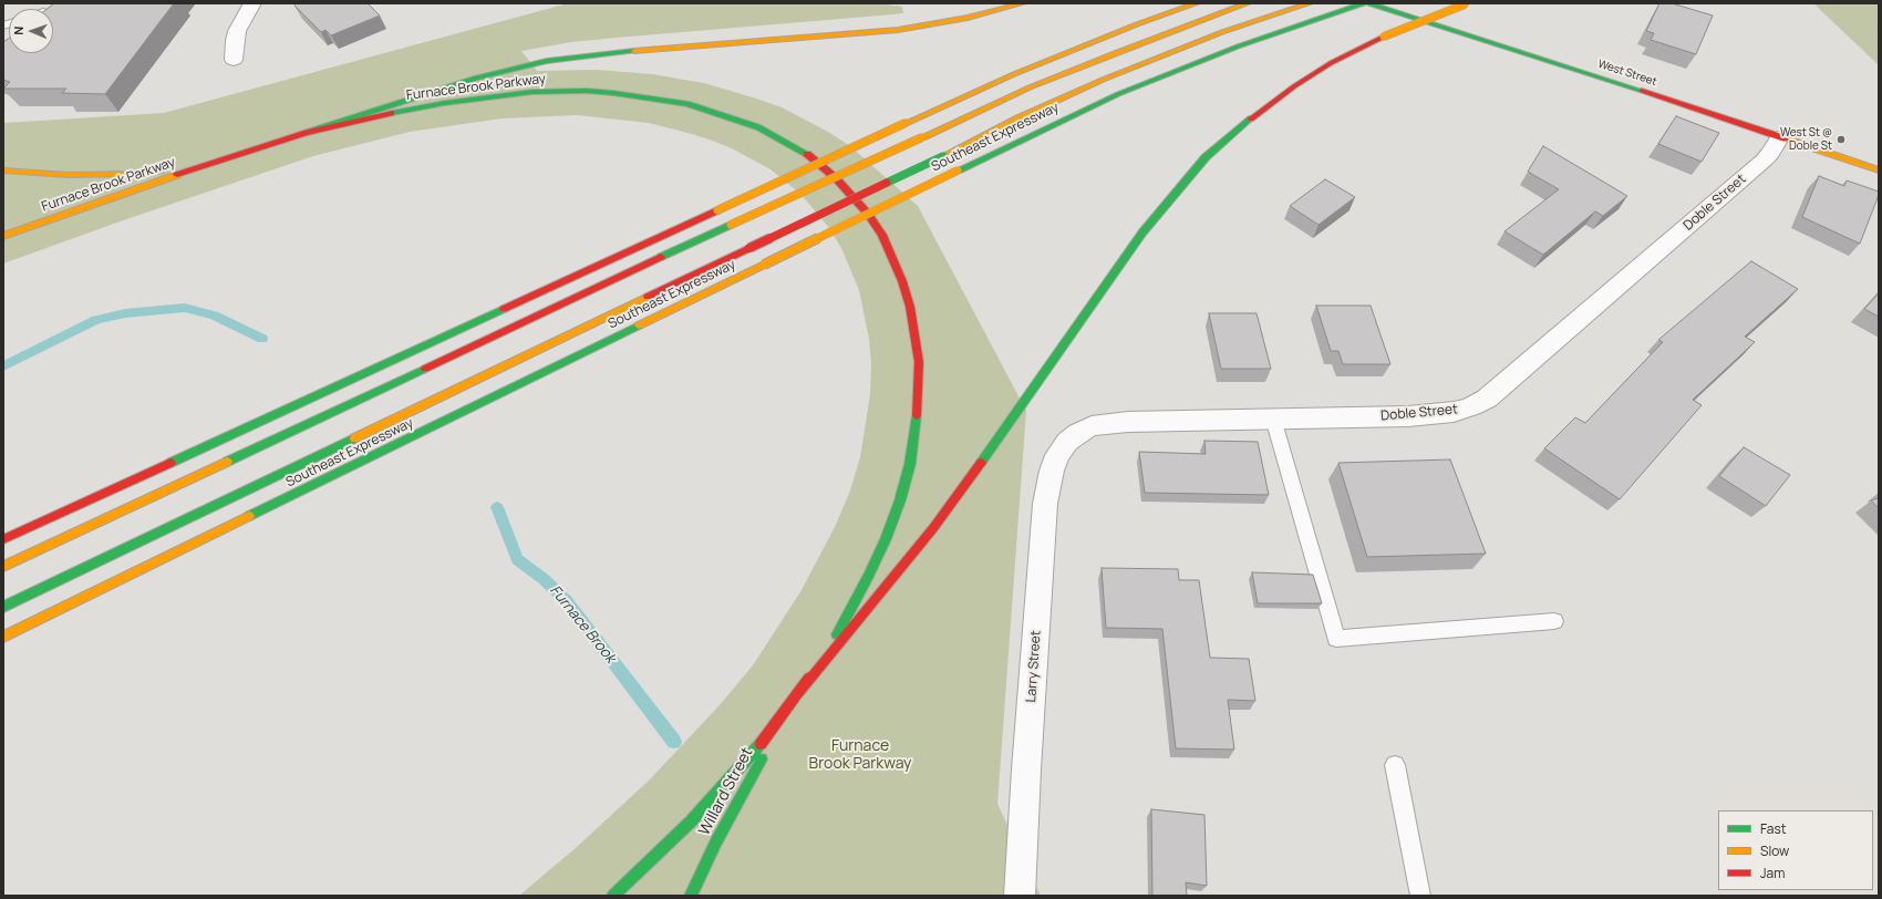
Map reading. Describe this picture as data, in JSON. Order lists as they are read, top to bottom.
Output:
{
  "streets": {
    "main road": [
      "West Street",
      "Furnace Brook Parkway",
      "Southeast Expressway",
      "Willard Street"
    ],
    "street": ["Doble Street", "Larry Street"]
  },
  "crossings": [
    ["West Street", "Doble Street"],
    ["Furnace Brook Parkway", "Willard Street"],
    ["Doble Street", "Larry Street"]
  ],
  "water": ["Furnace Brook"],
  "parks": ["Furnace Brook Parkway"],
  "places": ["West St @ Doble St"],
  "legend": ["Fast", "Slow", "Jam"],
  "north": "left"
}
